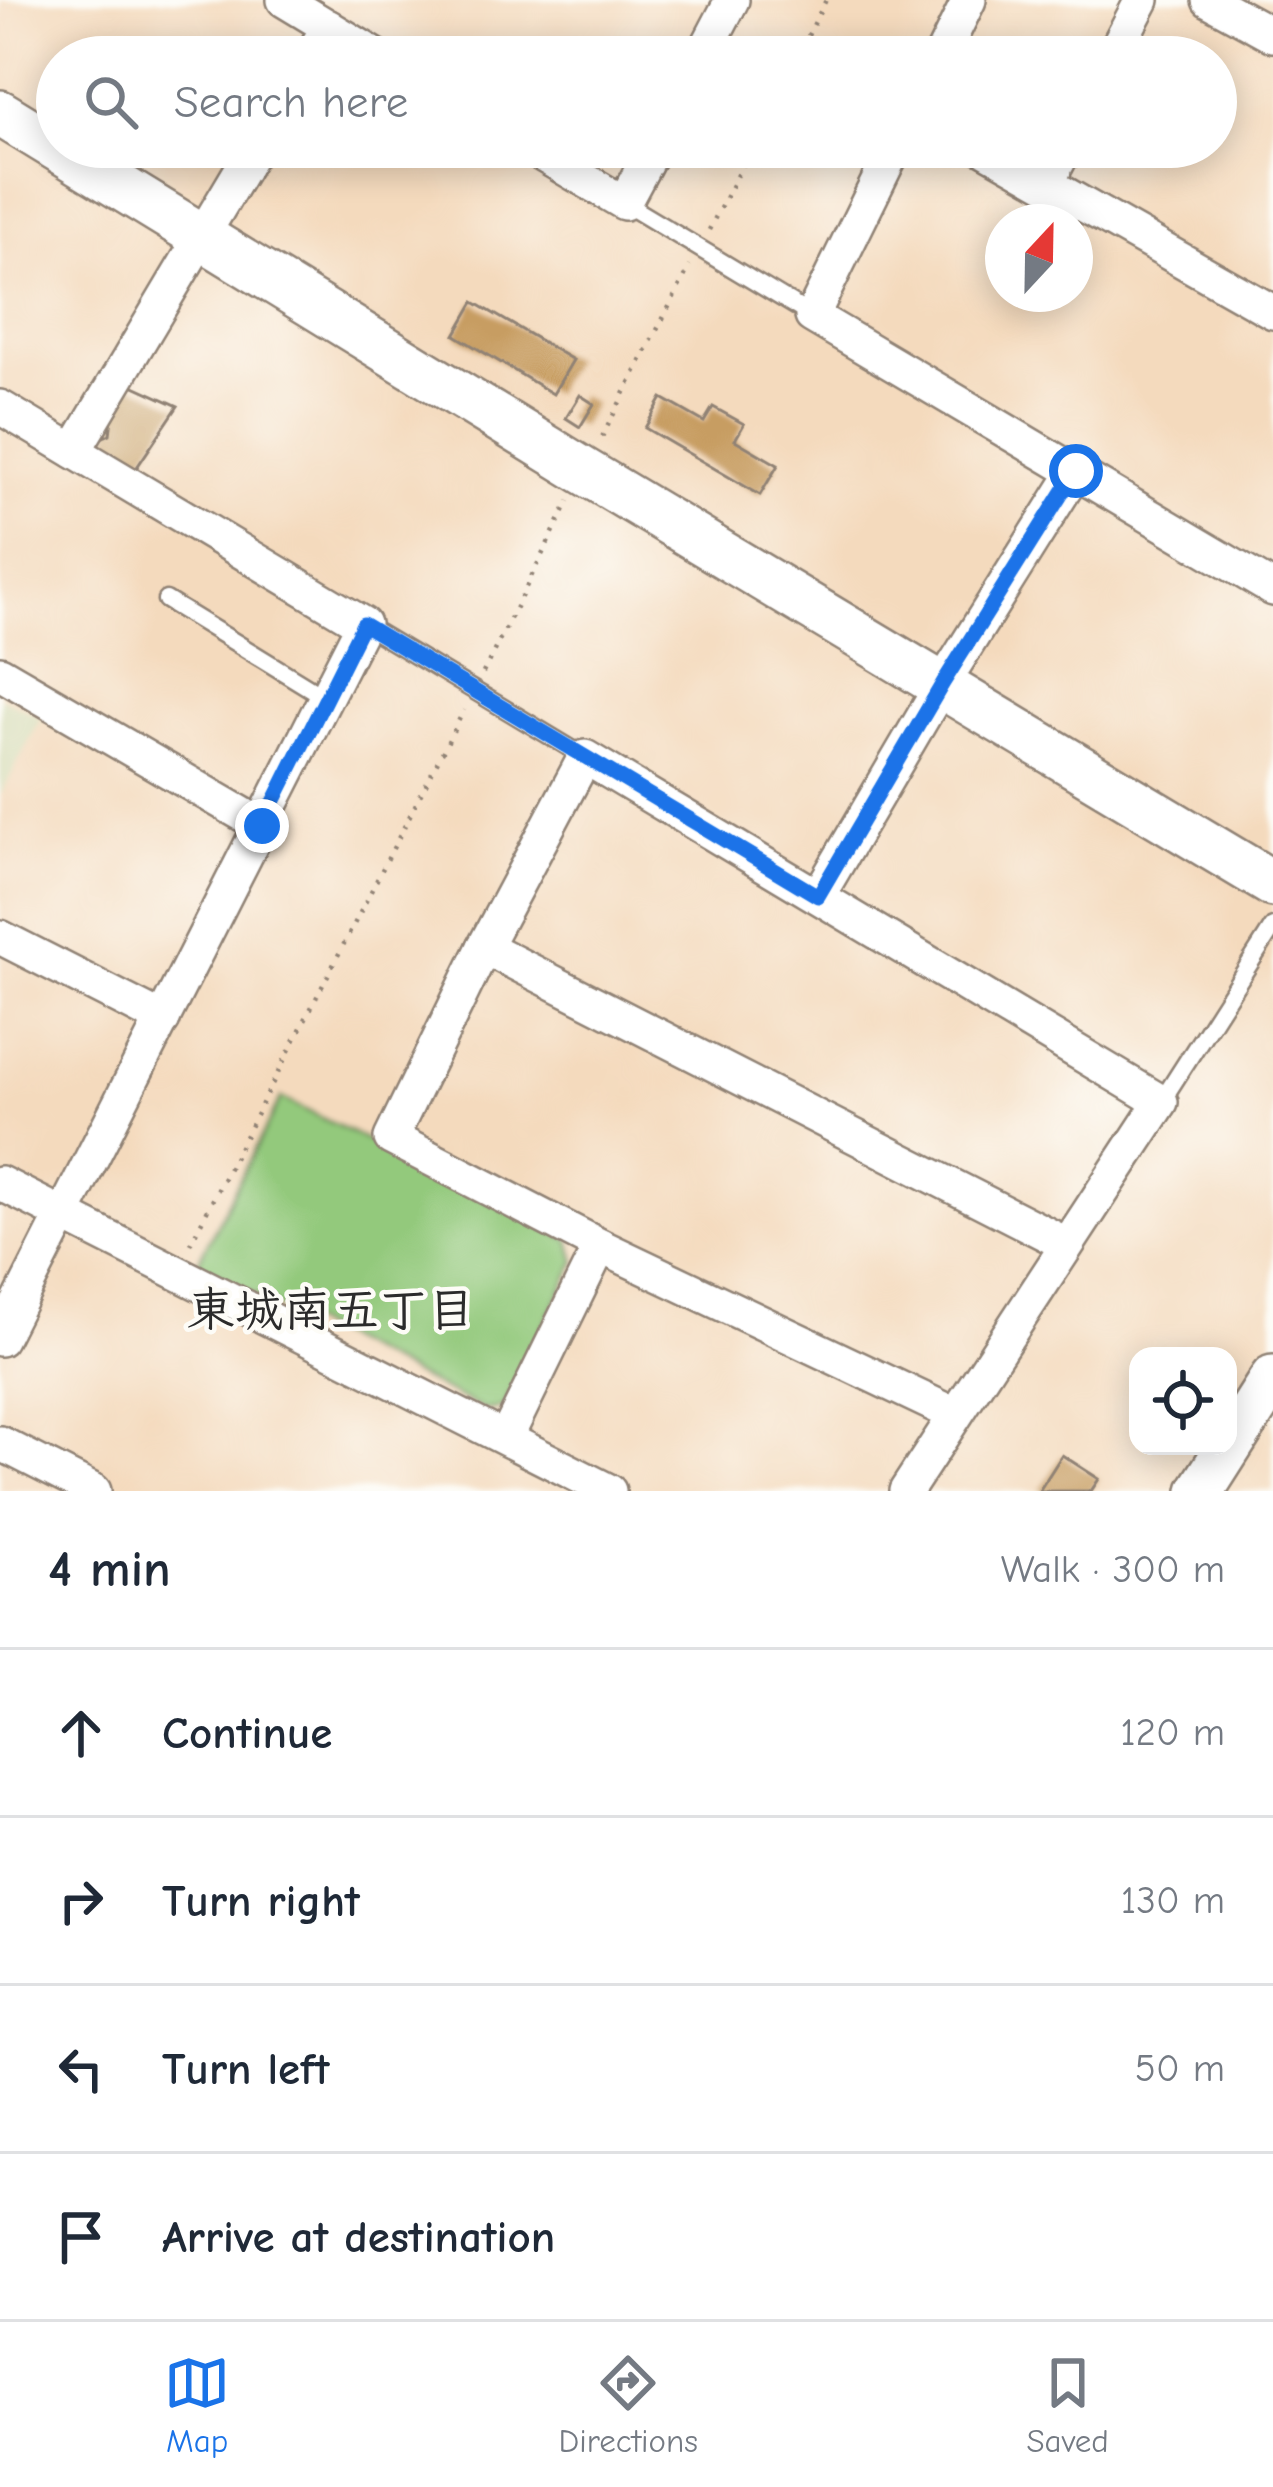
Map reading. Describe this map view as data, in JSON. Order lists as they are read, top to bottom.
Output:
{
  "districts": ["東城南五丁目"],
  "north": "top",
  "page": {
    "search": "Search here",
    "heading": ["4 min", "Walk · 300 m"],
    "list": [
      ["Continue", "120 m"],
      ["Turn right", "130 m"],
      ["Turn left", "50 m"],
      "Arrive at destination"
    ],
    "nav": ["Map", "Directions", "Saved"]
  }
}
